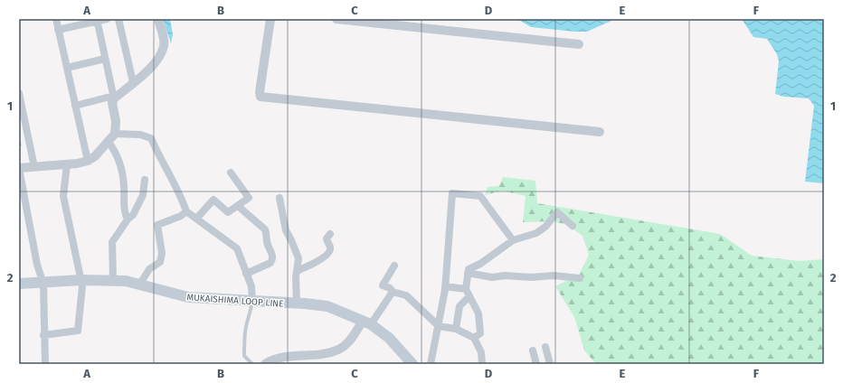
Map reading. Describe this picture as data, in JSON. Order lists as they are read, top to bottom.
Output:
{
  "streets": {
    "main road": ["MUKAISHIMA LOOP LINE"]
  },
  "grid": {
    "columns": [
      "A",
      "B",
      "C",
      "D",
      "E",
      "F"
    ],
    "rows": ["1", "2"]
  }
}
